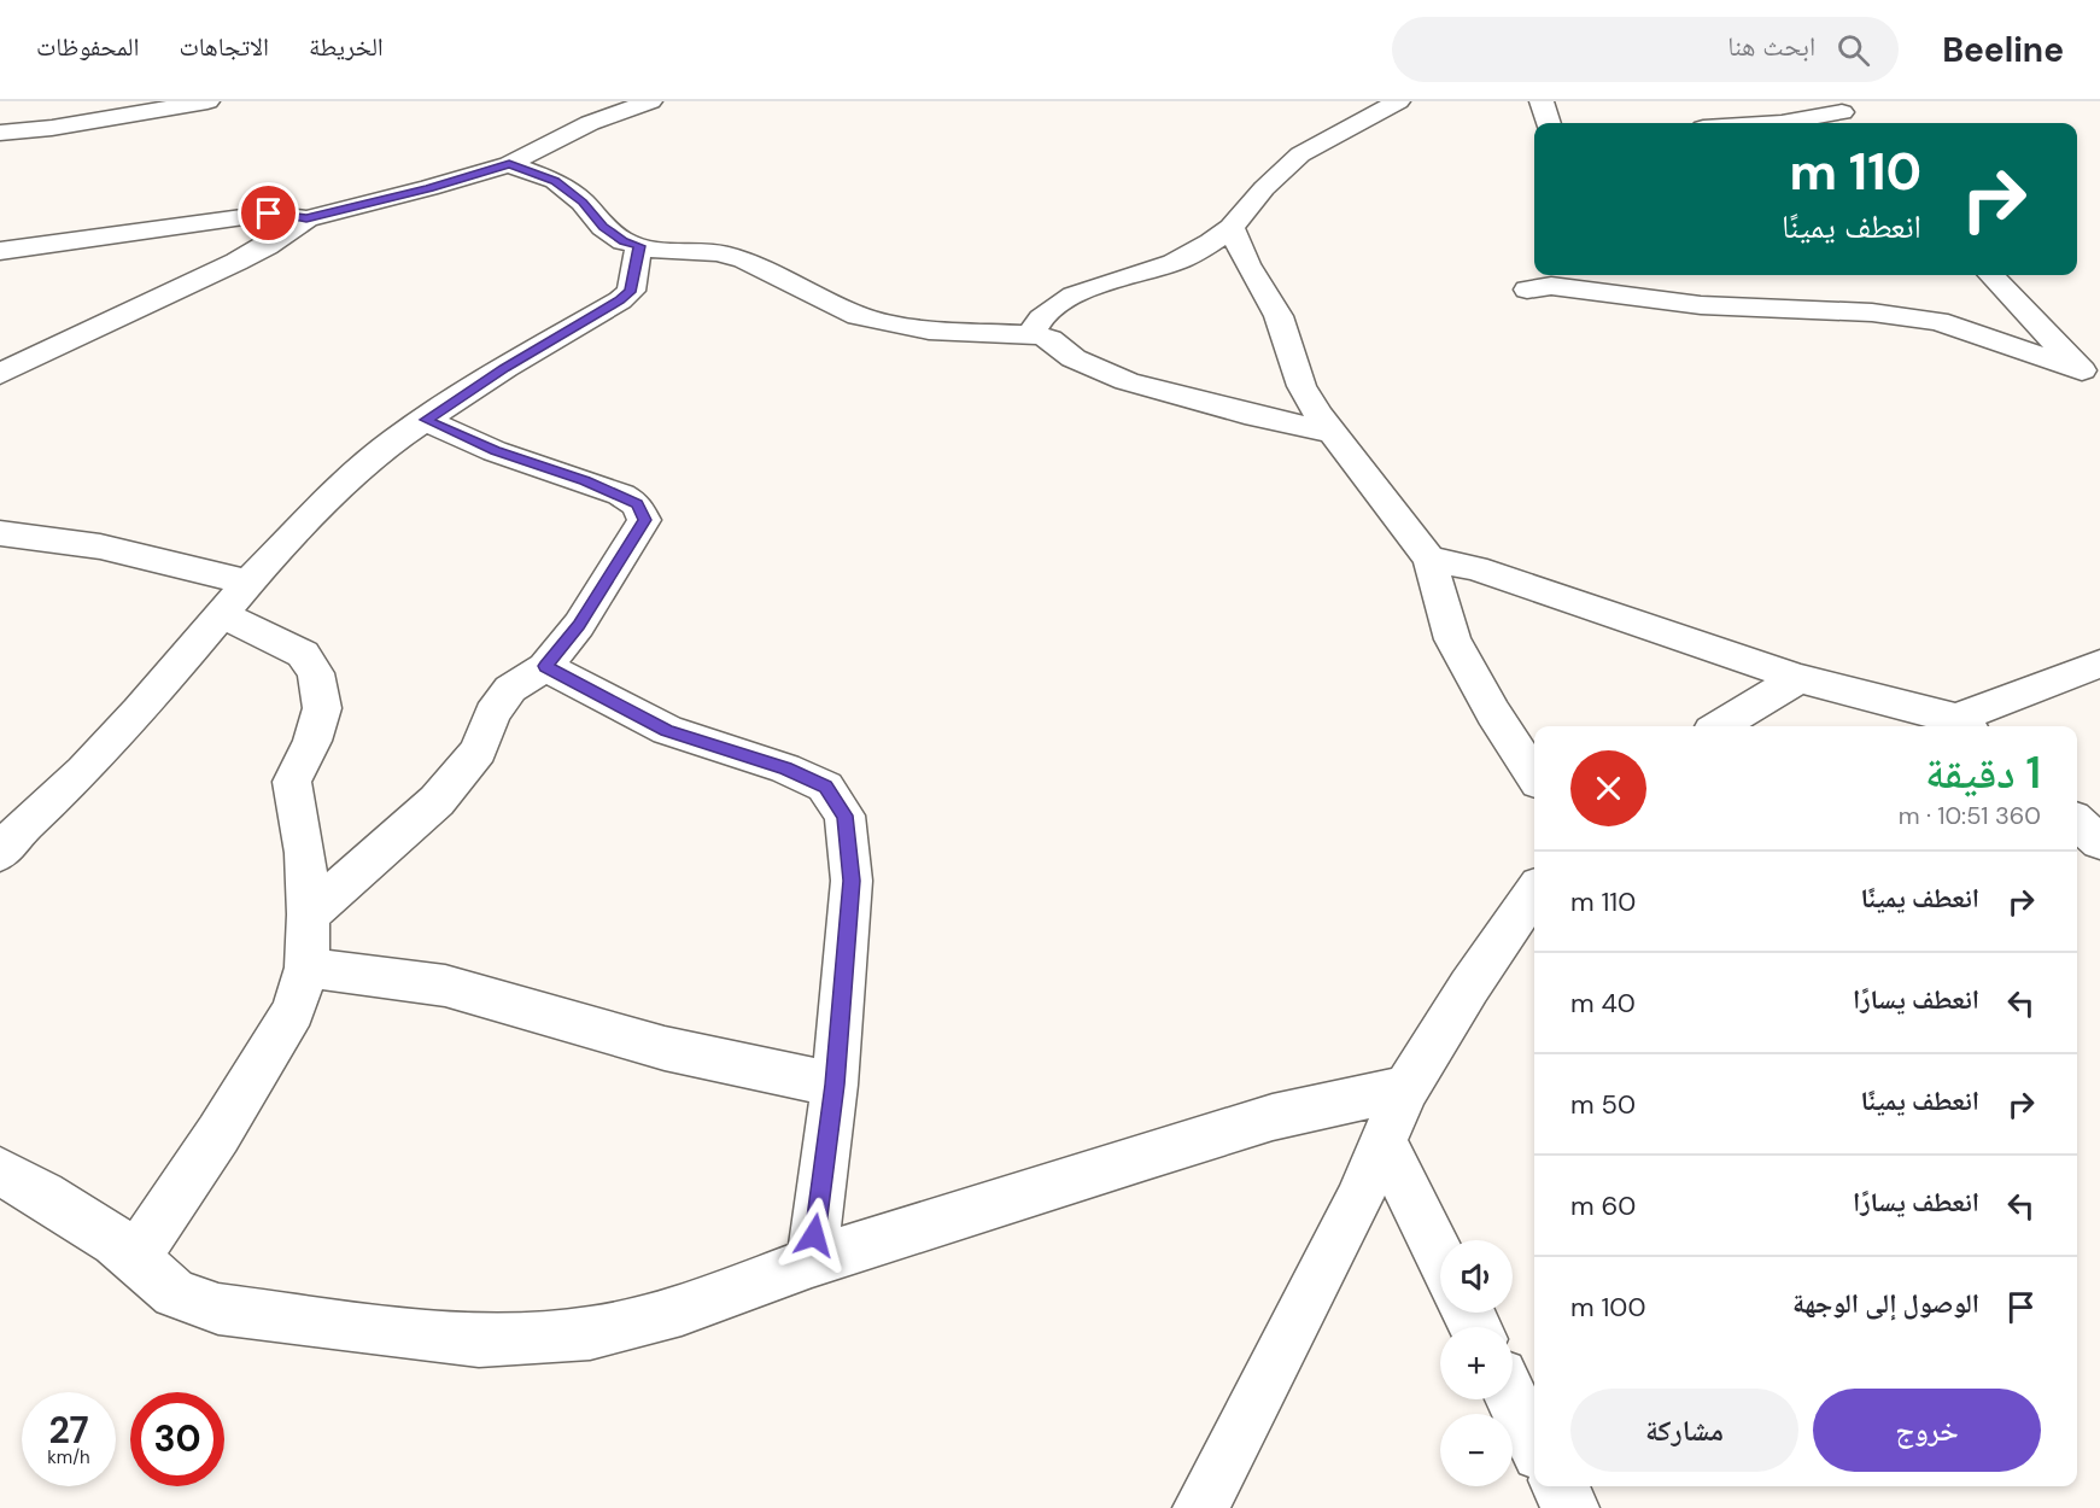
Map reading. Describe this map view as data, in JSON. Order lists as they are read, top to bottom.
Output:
{
  "page": {
    "header": "Beeline",
    "search": "ابحث هنا",
    "nav": ["الخريطة", "الاتجاهات", "المحفوظات"],
    "turn": ["110 m", "انعطف يمينًا"],
    "heading": ["1 دقيقة", "360 m · 10:51"],
    "list": [
      {
        "name": "انعطف يمينًا",
        "value": "110 m"
      },
      {
        "name": "انعطف يسارًا",
        "value": "40 m"
      },
      {
        "name": "انعطف يمينًا",
        "value": "50 m"
      },
      {
        "name": "انعطف يسارًا",
        "value": "60 m"
      },
      {
        "name": "الوصول إلى الوجهة",
        "value": "100 m"
      }
    ],
    "map_buttons": ["+", "−"],
    "buttons": ["خروج", "مشاركة"],
    "speed": "27 km/h",
    "limit": "30"
  }
}
